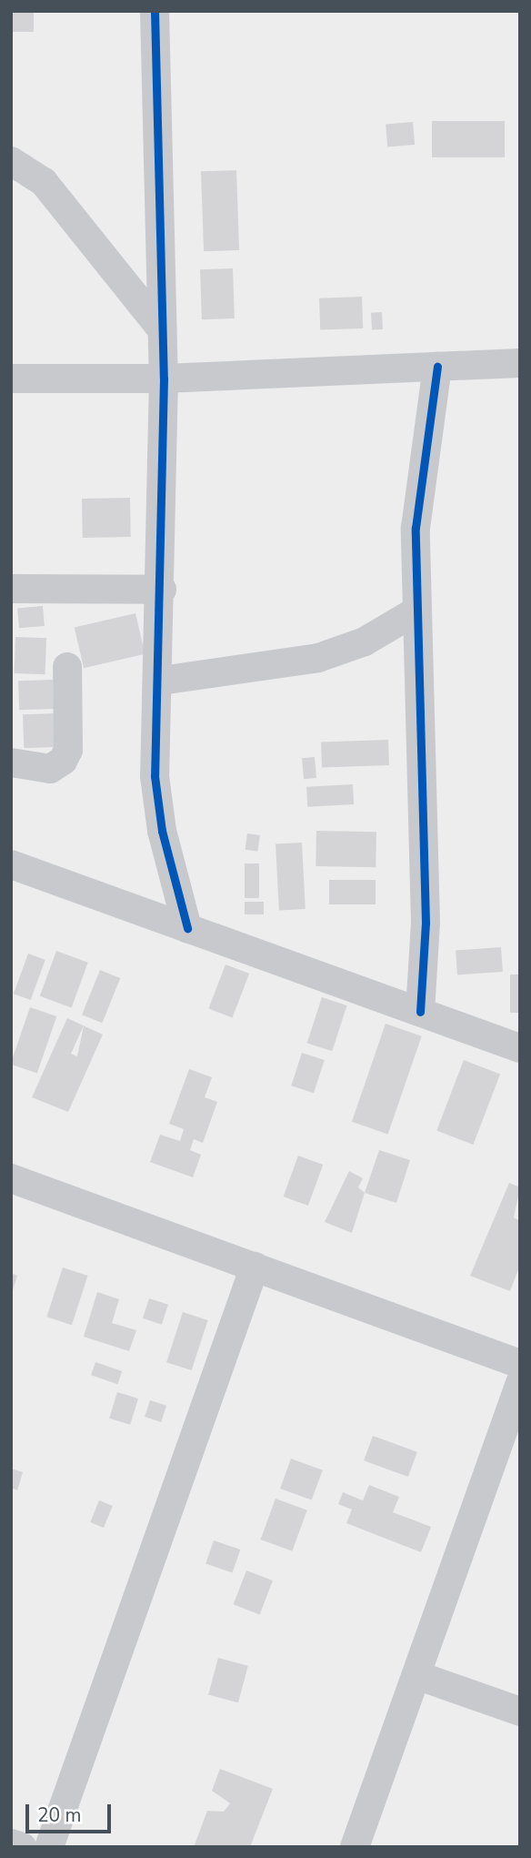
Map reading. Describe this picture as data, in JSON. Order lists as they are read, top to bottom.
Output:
{
  "scale_bar": "20 m"
}
